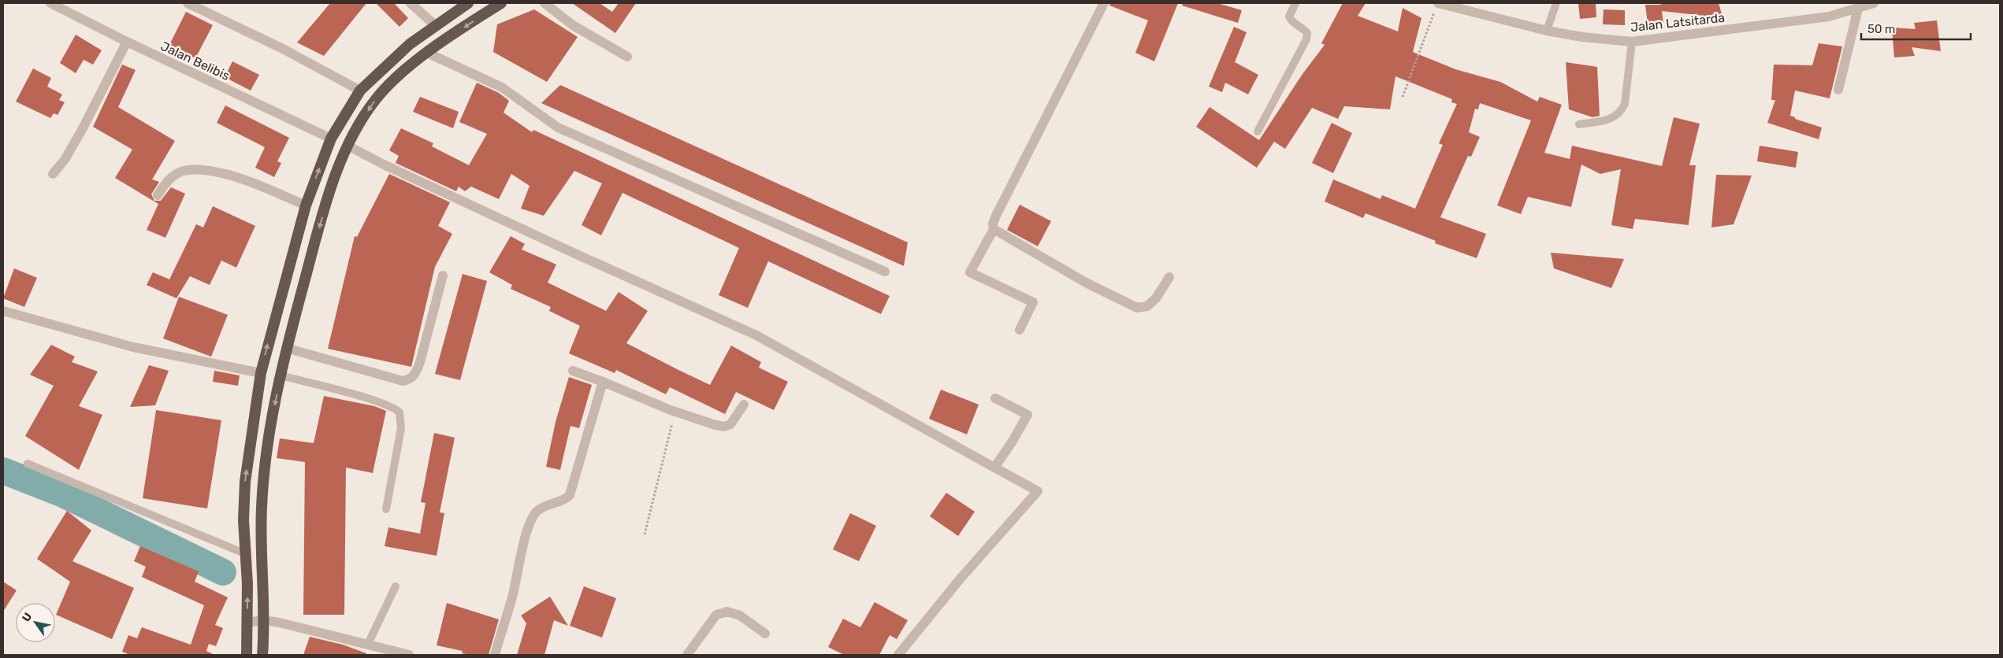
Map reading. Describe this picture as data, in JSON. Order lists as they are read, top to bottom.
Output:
{
  "streets": {
    "street": ["Jalan Latsitarda", "Jalan Belibis"]
  },
  "scale_bar": "50 m",
  "north": "top left"
}
